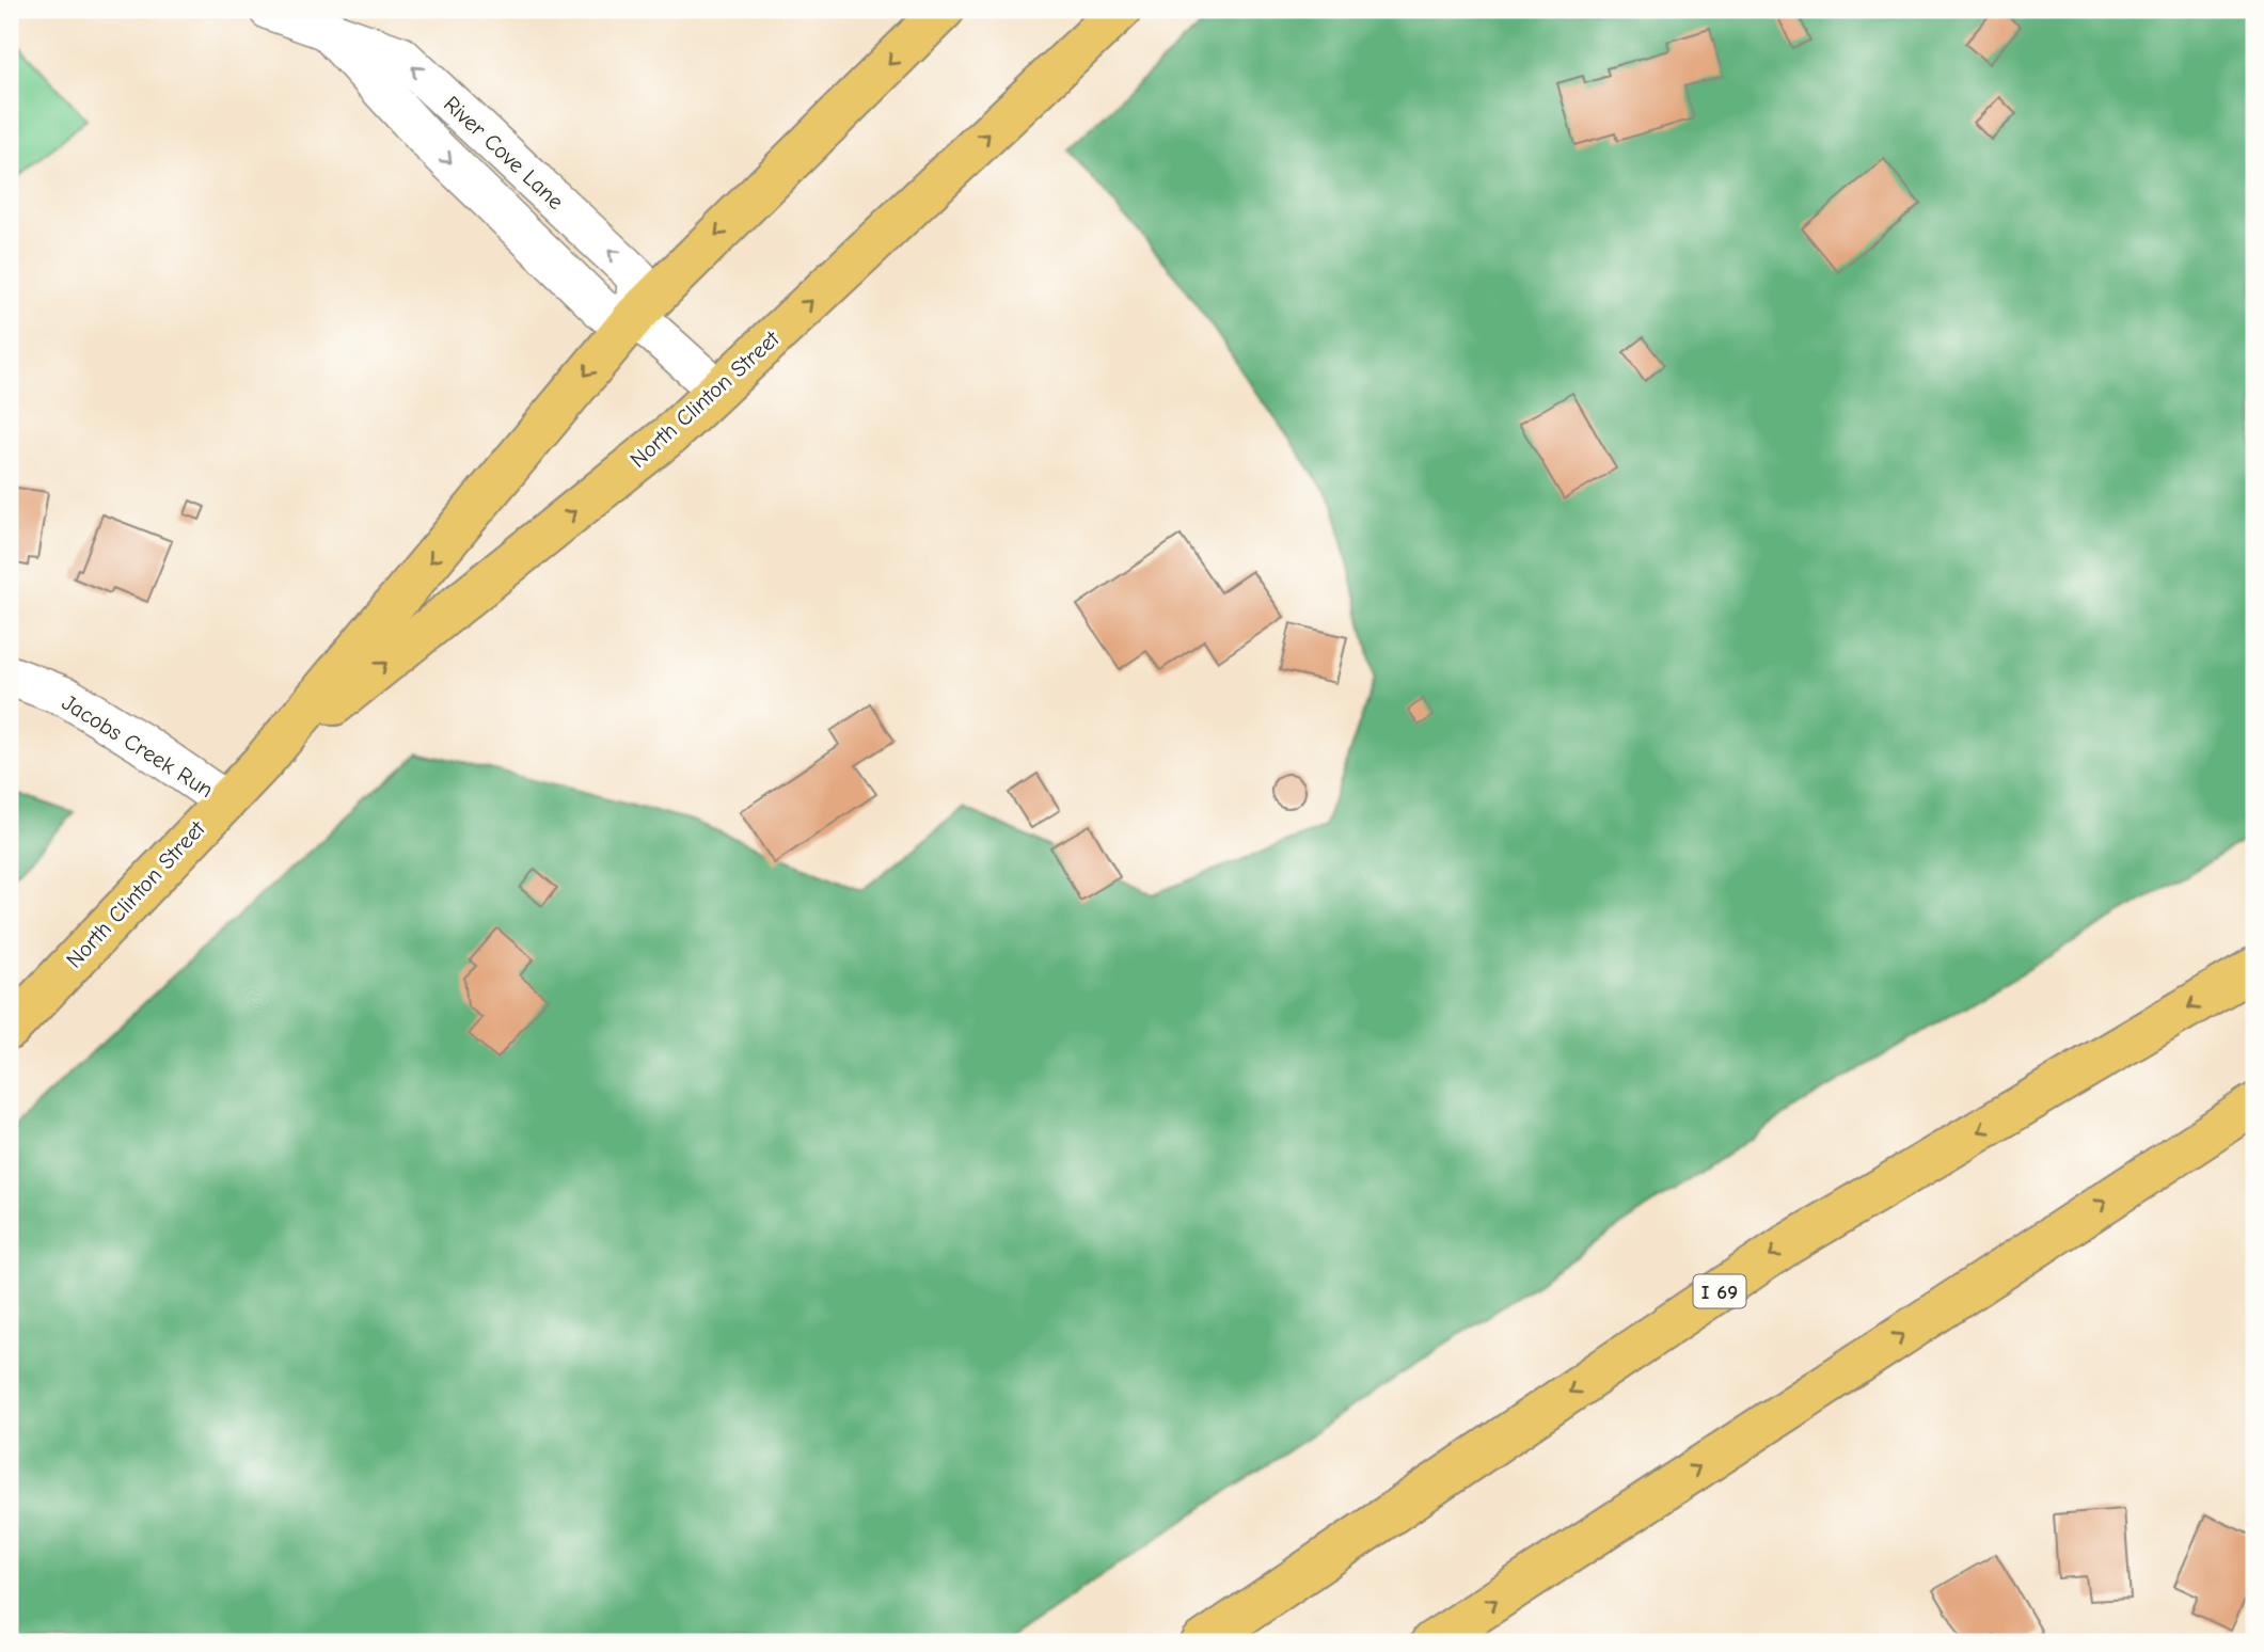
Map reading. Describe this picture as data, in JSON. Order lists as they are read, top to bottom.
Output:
{
  "streets": {
    "main road": ["North Clinton Street", "I 69"],
    "street": ["River Cove Lane", "Jacobs Creek Run"]
  },
  "crossings": [
    ["River Cove Lane", "North Clinton Street"],
    ["North Clinton Street", "Jacobs Creek Run"]
  ]
}
